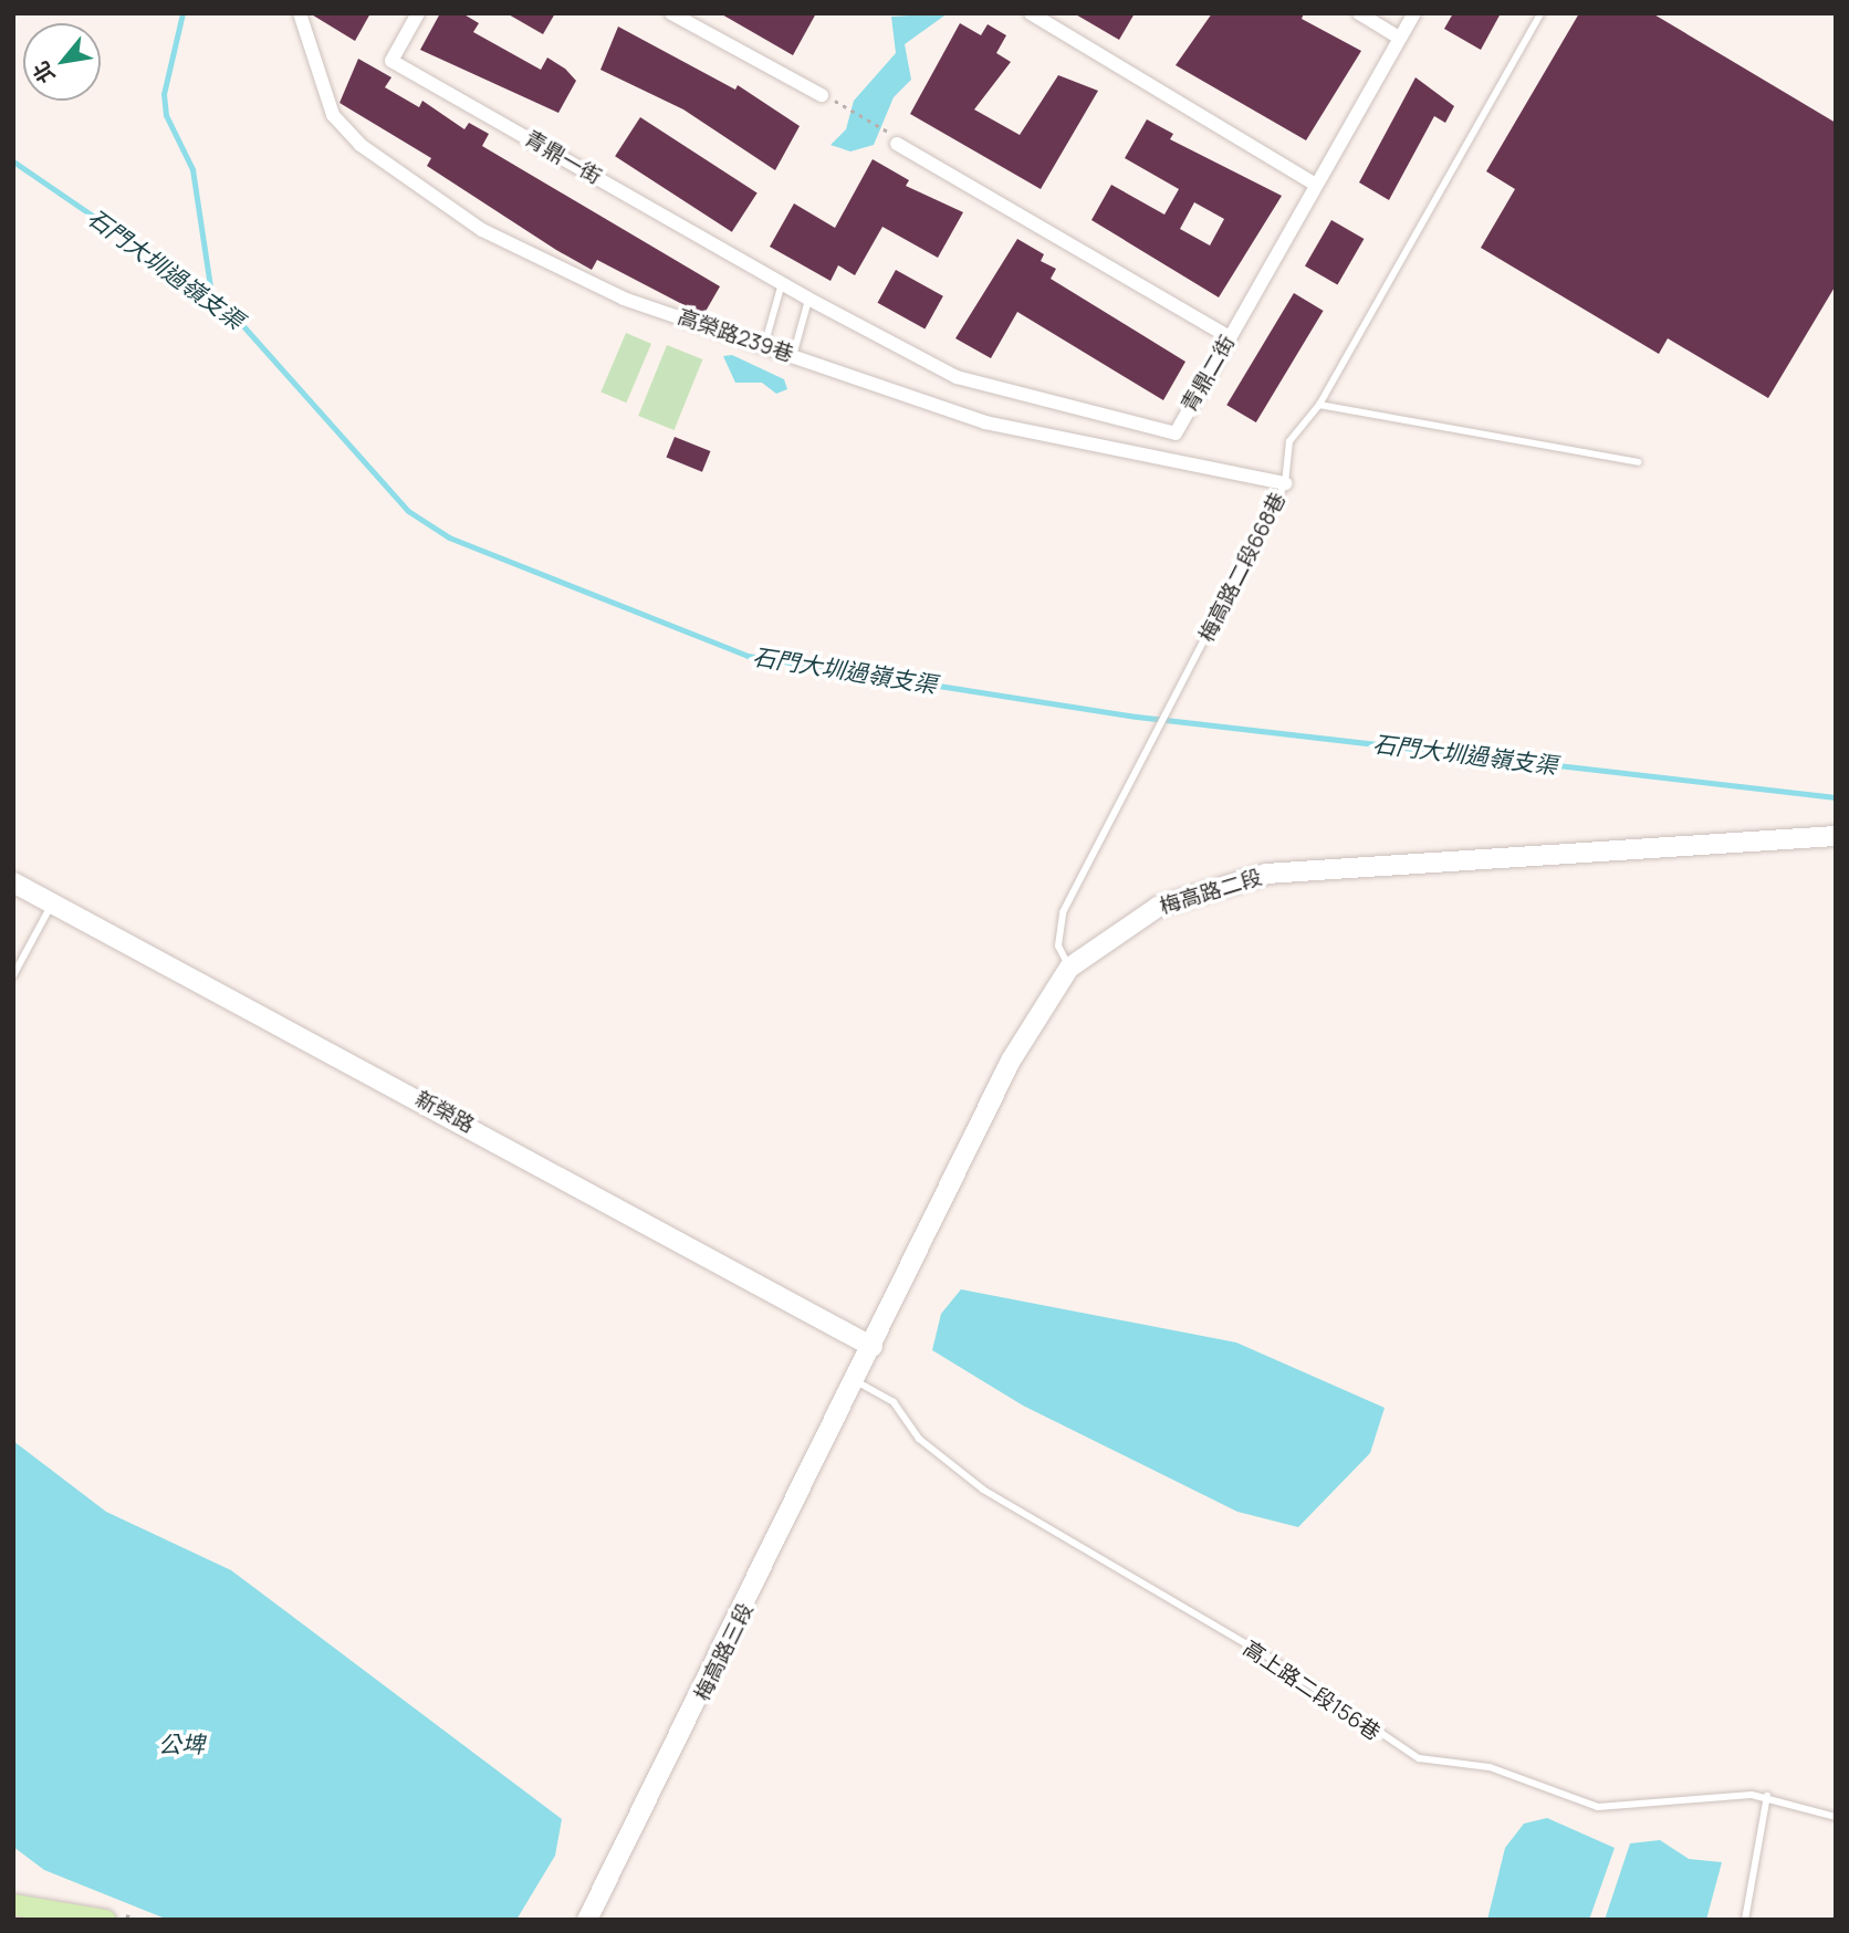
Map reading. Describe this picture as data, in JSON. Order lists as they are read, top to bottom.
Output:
{
  "streets": {
    "street": [
      "青鼎一街",
      "高榮路239巷",
      "青鼎二街",
      "梅高路二段",
      "新榮路",
      "梅高路三段"
    ],
    "lane": ["梅高路二段668巷", "高上路二段156巷"]
  },
  "crossings": [
    ["高榮路239巷", "梅高路二段668巷"],
    ["梅高路二段668巷", "梅高路二段"],
    ["梅高路二段", "新榮路"],
    ["梅高路二段", "梅高路三段"],
    ["梅高路二段", "高上路二段156巷"],
    ["梅高路三段", "高上路二段156巷"]
  ],
  "water": ["石門大圳過嶺支渠", "公埤"],
  "north": "bottom left"
}
